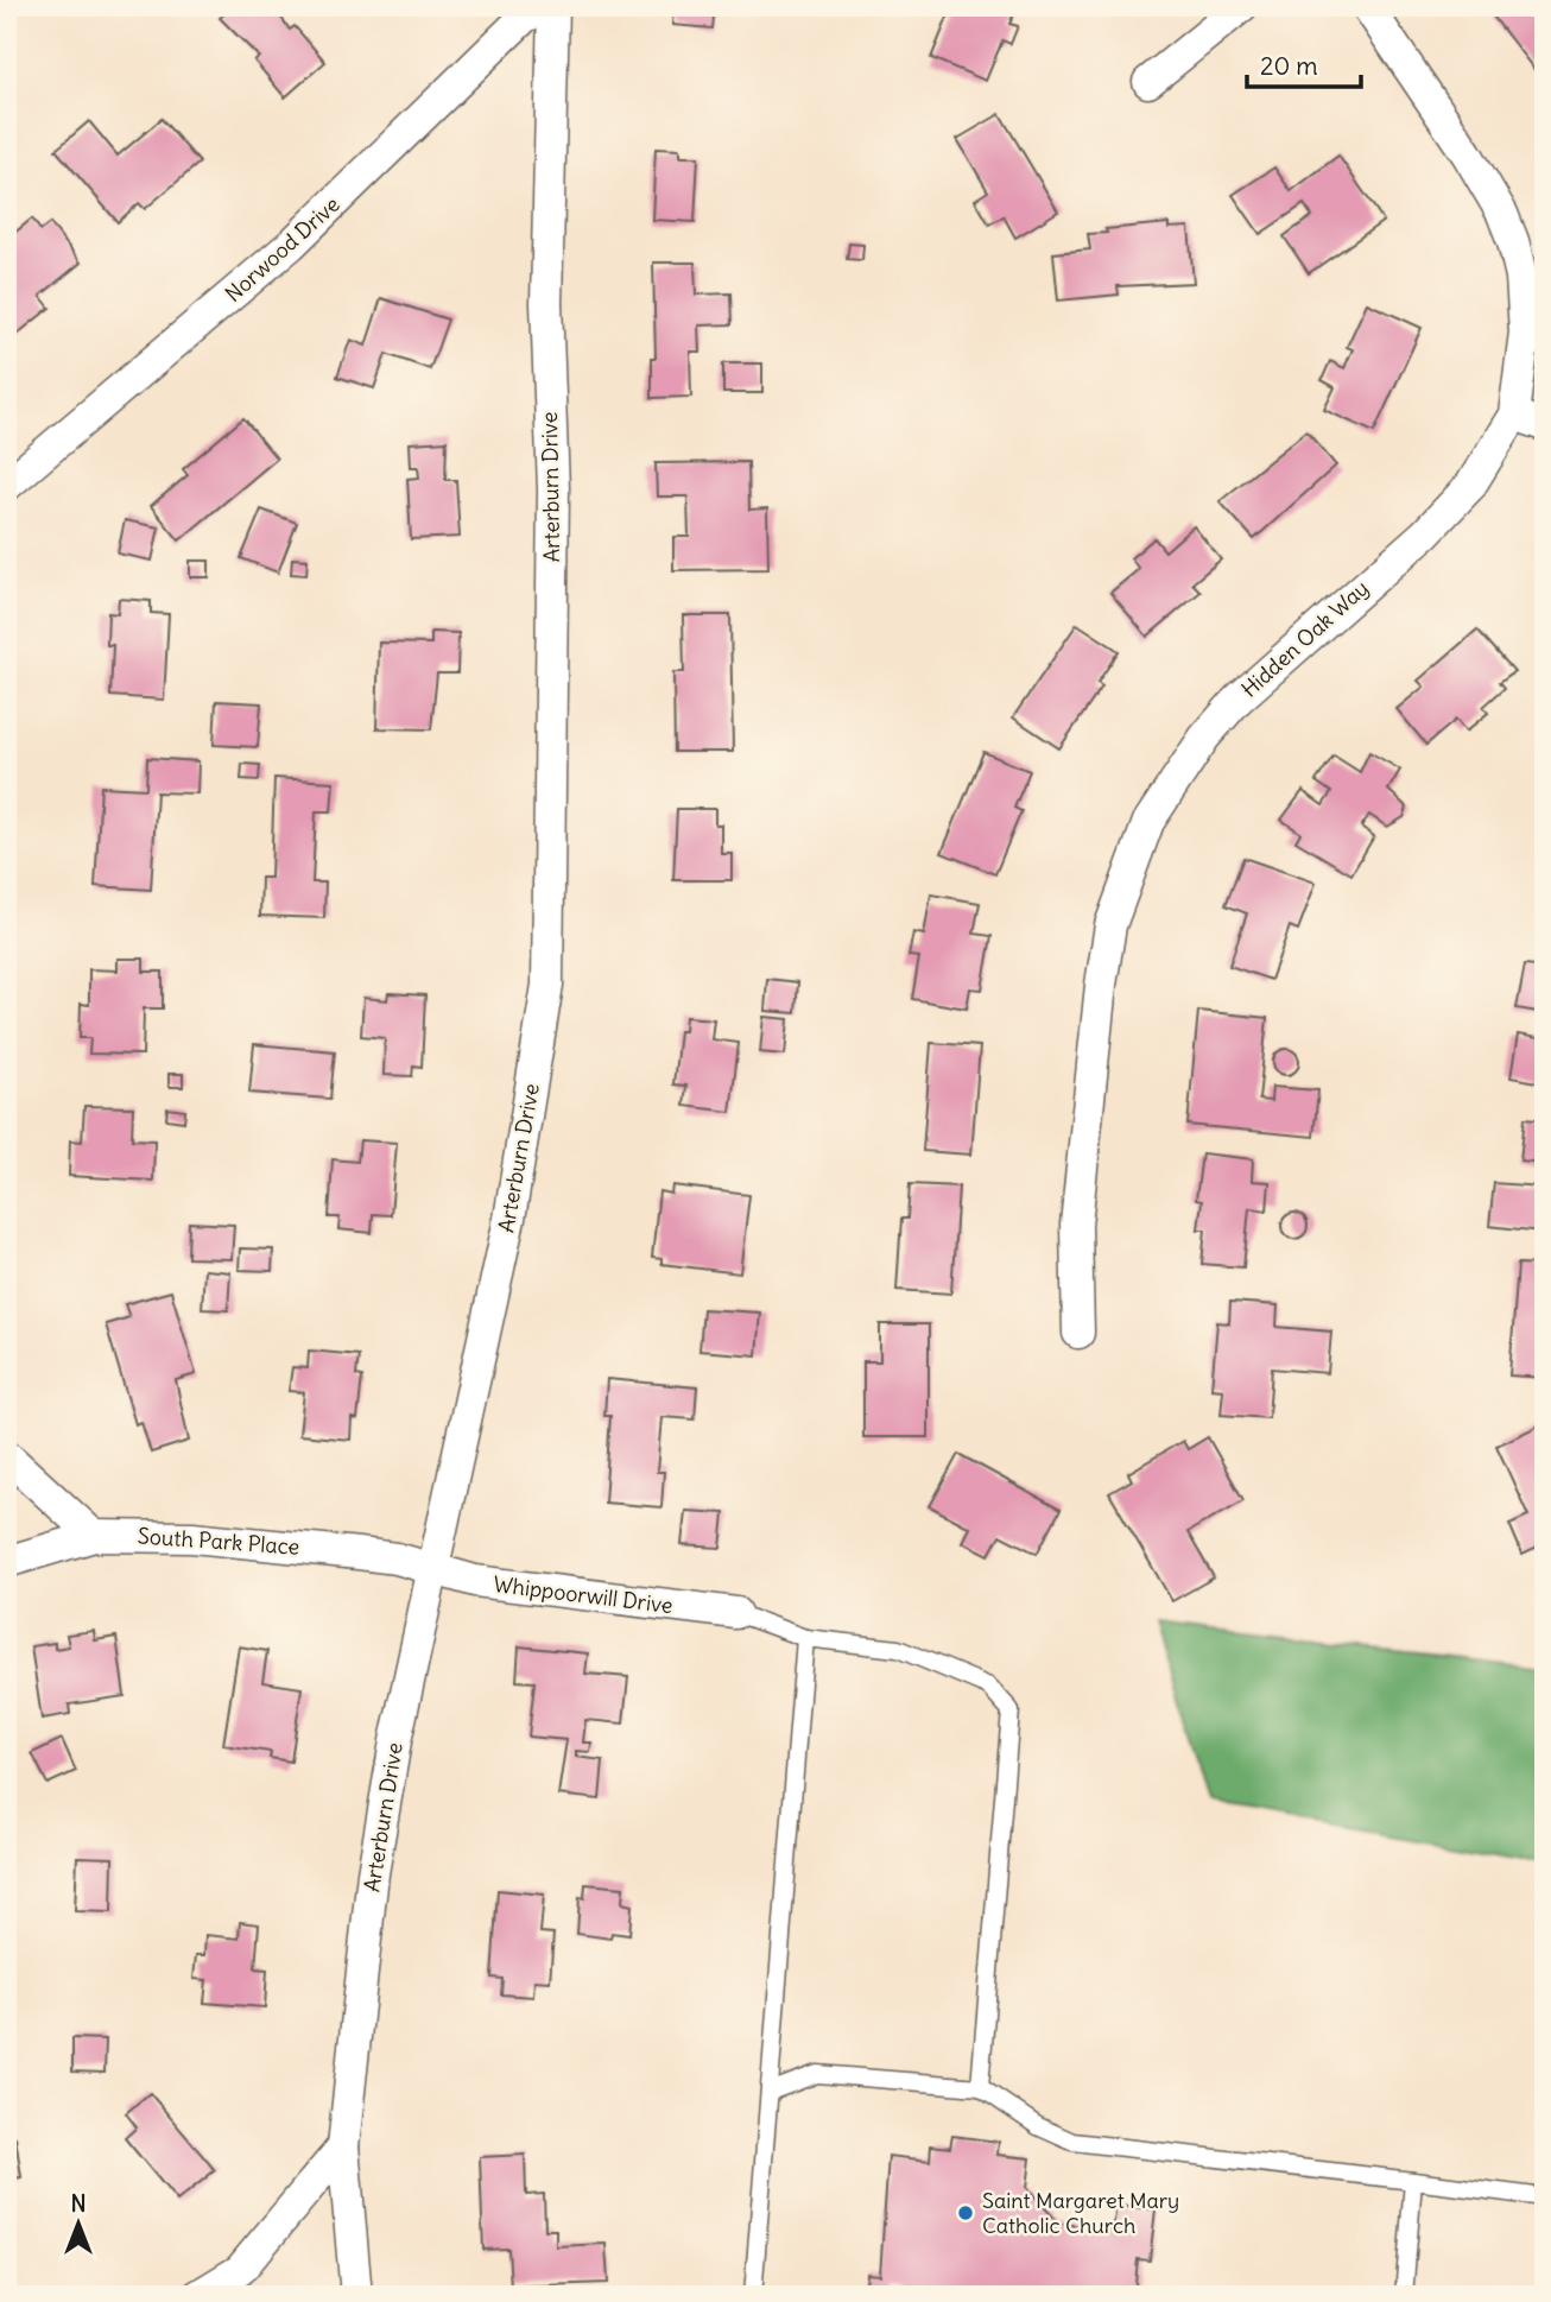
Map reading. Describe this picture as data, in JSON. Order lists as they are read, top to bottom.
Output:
{
  "streets": {
    "street": [
      "Norwood Drive",
      "Arterburn Drive",
      "Hidden Oak Way",
      "South Park Place",
      "Whippoorwill Drive"
    ]
  },
  "crossings": [
    ["Norwood Drive", "Arterburn Drive"],
    ["Arterburn Drive", "South Park Place"],
    ["Arterburn Drive", "Whippoorwill Drive"],
    ["South Park Place", "Whippoorwill Drive"]
  ],
  "places": ["Saint Margaret Mary Catholic Church"],
  "scale_bar": "20 m",
  "north": "top"
}
